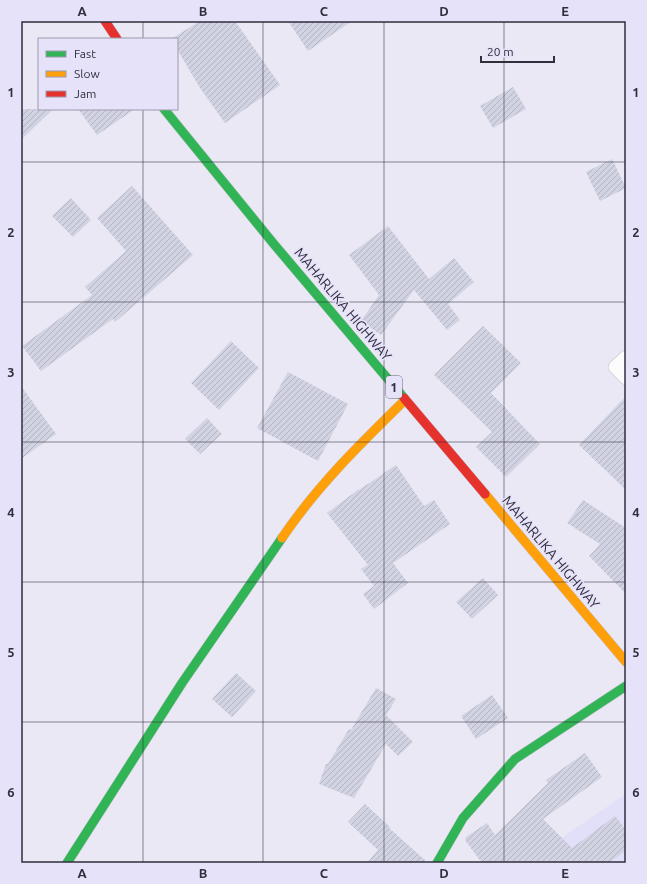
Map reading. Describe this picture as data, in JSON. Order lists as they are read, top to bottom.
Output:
{
  "streets": {
    "main road": ["MAHARLIKA HIGHWAY", "1"]
  },
  "legend": ["Fast", "Slow", "Jam"],
  "scale_bar": "20 m",
  "grid": {
    "columns": [
      "A",
      "B",
      "C",
      "D",
      "E"
    ],
    "rows": [
      "1",
      "2",
      "3",
      "4",
      "5",
      "6"
    ]
  }
}
